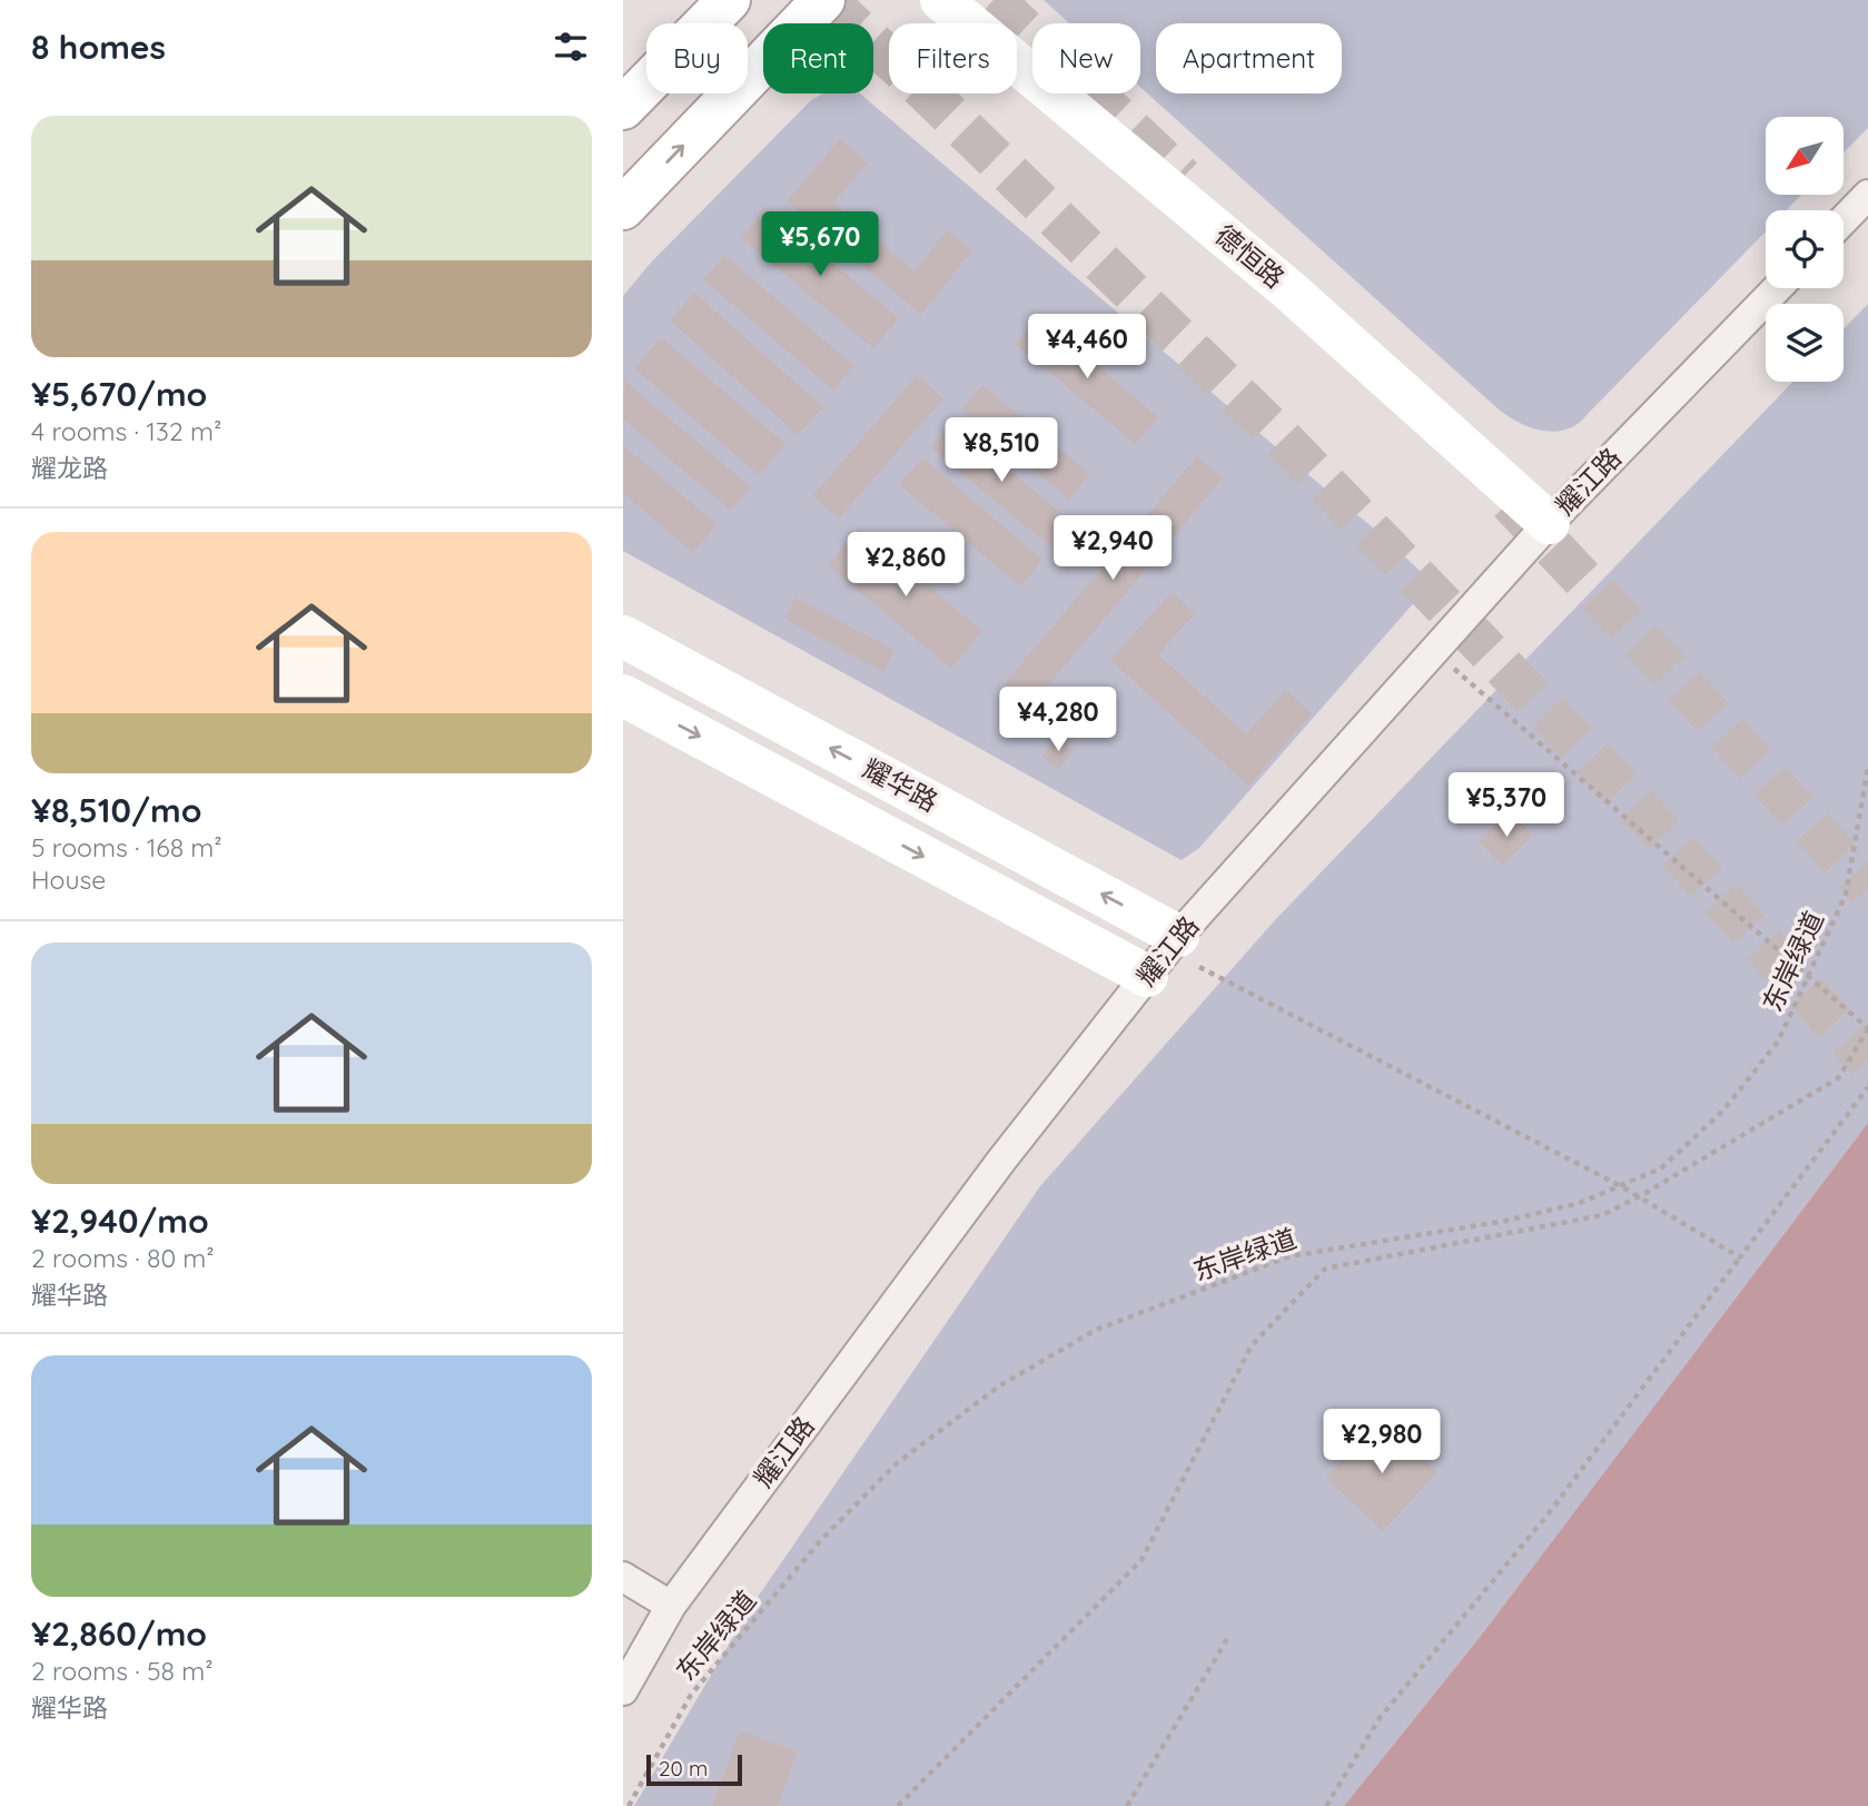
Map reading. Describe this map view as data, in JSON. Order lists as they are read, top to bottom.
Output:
{
  "streets": {
    "main road": ["德恒路", "耀华路"],
    "street": ["耀江路"],
    "path": ["东岸绿道"]
  },
  "crossings": [
    ["德恒路", "耀江路"],
    ["耀江路", "耀华路"]
  ],
  "scale_bar": "20 m",
  "north": "bottom left",
  "page": {
    "heading": "8 homes",
    "chip": [
      "Buy",
      "Rent",
      "Filters",
      "New",
      "Apartment"
    ],
    "list": [
      {
        "name": "¥5,670/mo",
        "note": "4 rooms · 132 m² · 耀龙路"
      },
      {
        "name": "¥8,510/mo",
        "note": "5 rooms · 168 m² · House"
      },
      {
        "name": "¥2,940/mo",
        "note": "2 rooms · 80 m² · 耀华路"
      },
      {
        "name": "¥2,860/mo",
        "note": "2 rooms · 58 m² · 耀华路"
      }
    ],
    "price": [
      "¥5,670",
      "¥4,460",
      "¥8,510",
      "¥2,940",
      "¥2,860",
      "¥4,280",
      "¥5,370",
      "¥2,980"
    ],
    "scale": "20 m"
  }
}
